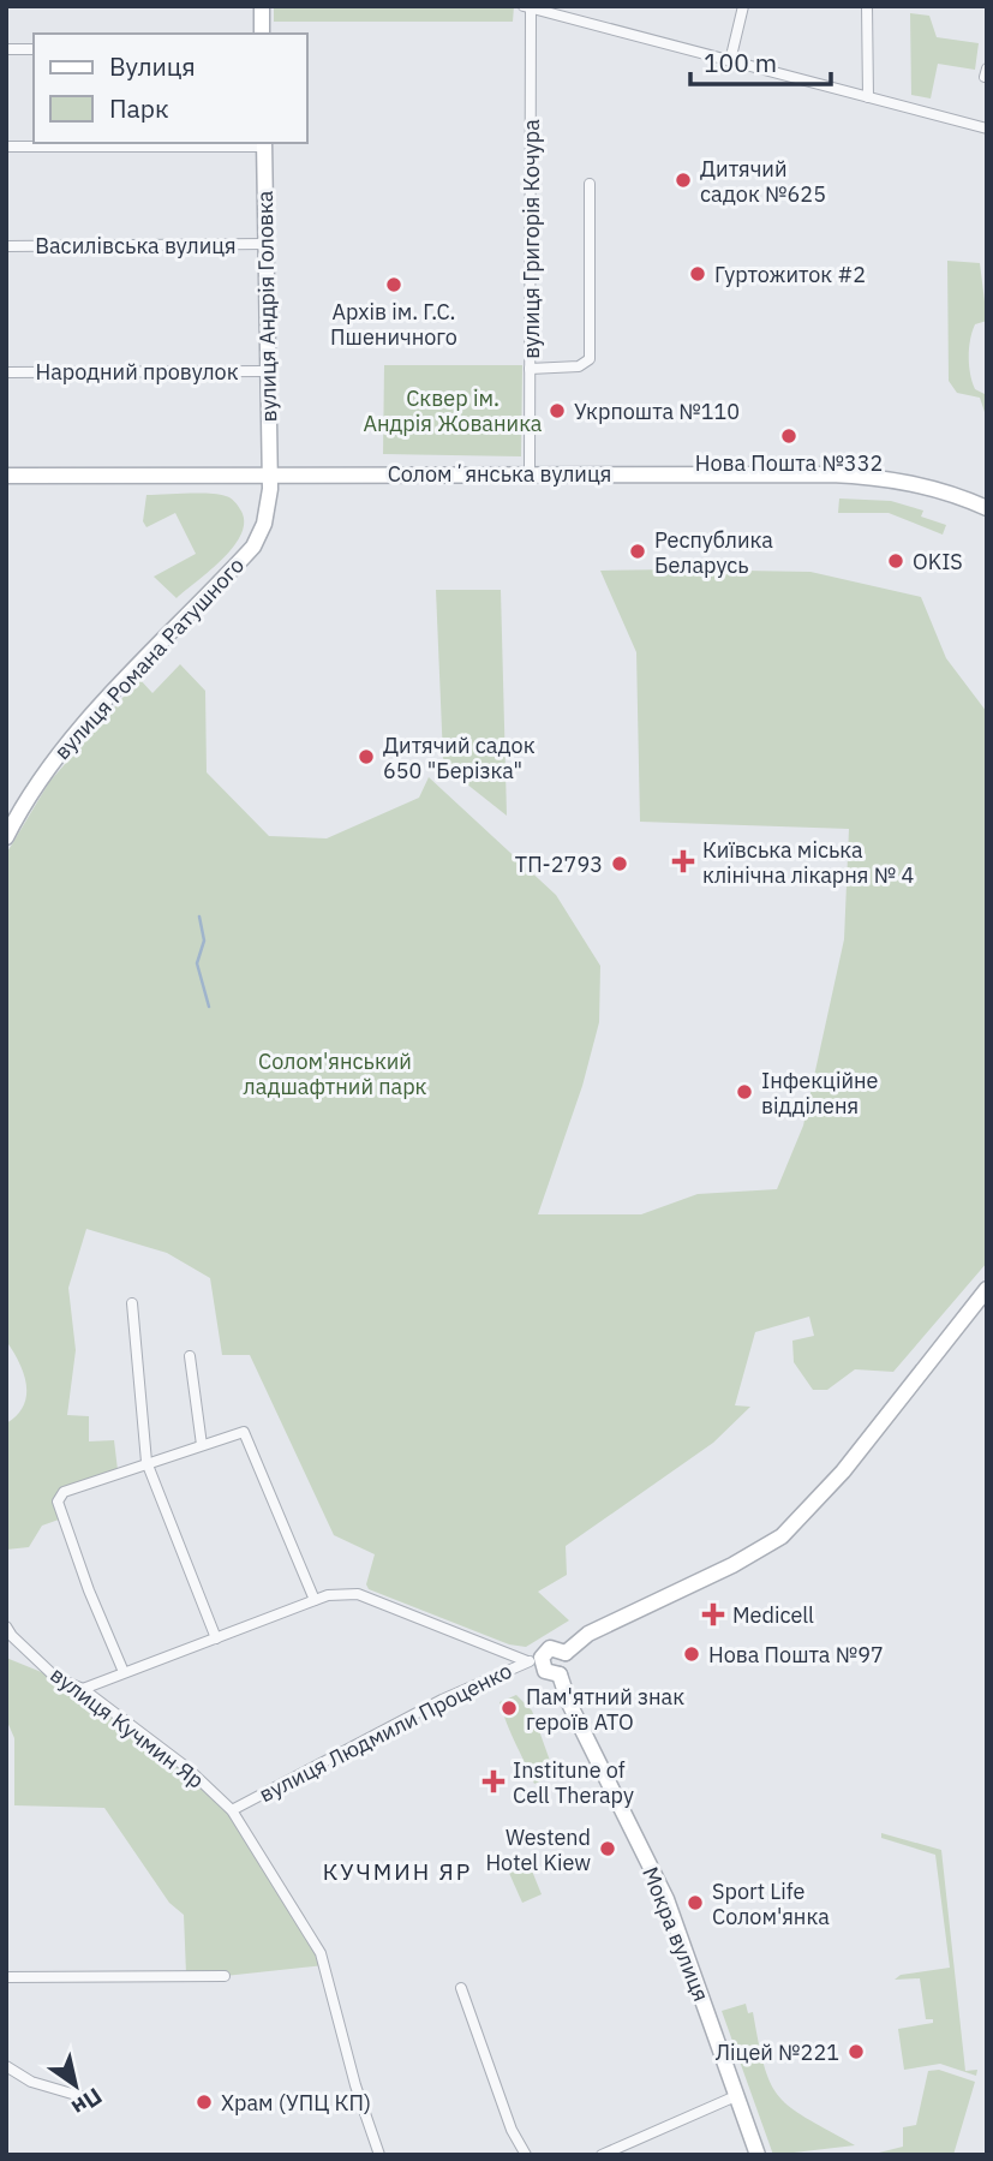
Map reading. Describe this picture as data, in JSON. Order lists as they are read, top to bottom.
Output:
{
  "streets": {
    "street": [
      "вулиця Григорія Кочура",
      "Василівська вулиця",
      "вулиця Андрія Головка",
      "Народний провулок",
      "Соломʼянська вулиця",
      "вулиця Романа Ратушного",
      "вулиця Кучмин Яр",
      "вулиця Людмили Проценко",
      "Мокра вулиця"
    ]
  },
  "crossings": [
    ["вулиця Григорія Кочура", "Соломʼянська вулиця"],
    ["Василівська вулиця", "вулиця Андрія Головка"],
    ["вулиця Андрія Головка", "Народний провулок"],
    ["вулиця Андрія Головка", "Соломʼянська вулиця"],
    ["вулиця Андрія Головка", "вулиця Романа Ратушного"],
    ["Соломʼянська вулиця", "вулиця Романа Ратушного"],
    ["вулиця Кучмин Яр", "вулиця Людмили Проценко"],
    ["вулиця Людмили Проценко", "Мокра вулиця"]
  ],
  "districts": ["КУЧМИН ЯР"],
  "parks": ["Сквер ім. Андрія Жованика", "Солом'янський ладшафтний парк"],
  "places": {
    "other": [
      "Дитячий садок №625",
      "Гуртожиток #2",
      "Архів ім. Г.С. Пшеничного",
      "Укрпошта №110",
      "Нова Пошта №332",
      "Республика Беларусь",
      "OKIS",
      "Дитячий садок 650 \"Берізка\"",
      "ТП-2793",
      "Інфекційне відділеня",
      "Нова Пошта №97",
      "Пам'ятний знак героїв АТО",
      "Westend Hotel Kiew",
      "Sport Life Солом'янка",
      "Ліцей №221",
      "Храм (УПЦ КП)"
    ],
    "health": ["Київська міська клінічна лікарня № 4", "Medicell", "Institune of Cell Therapy"]
  },
  "legend": ["Вулиця", "Парк"],
  "scale_bar": "100 m",
  "north": "bottom right"
}
